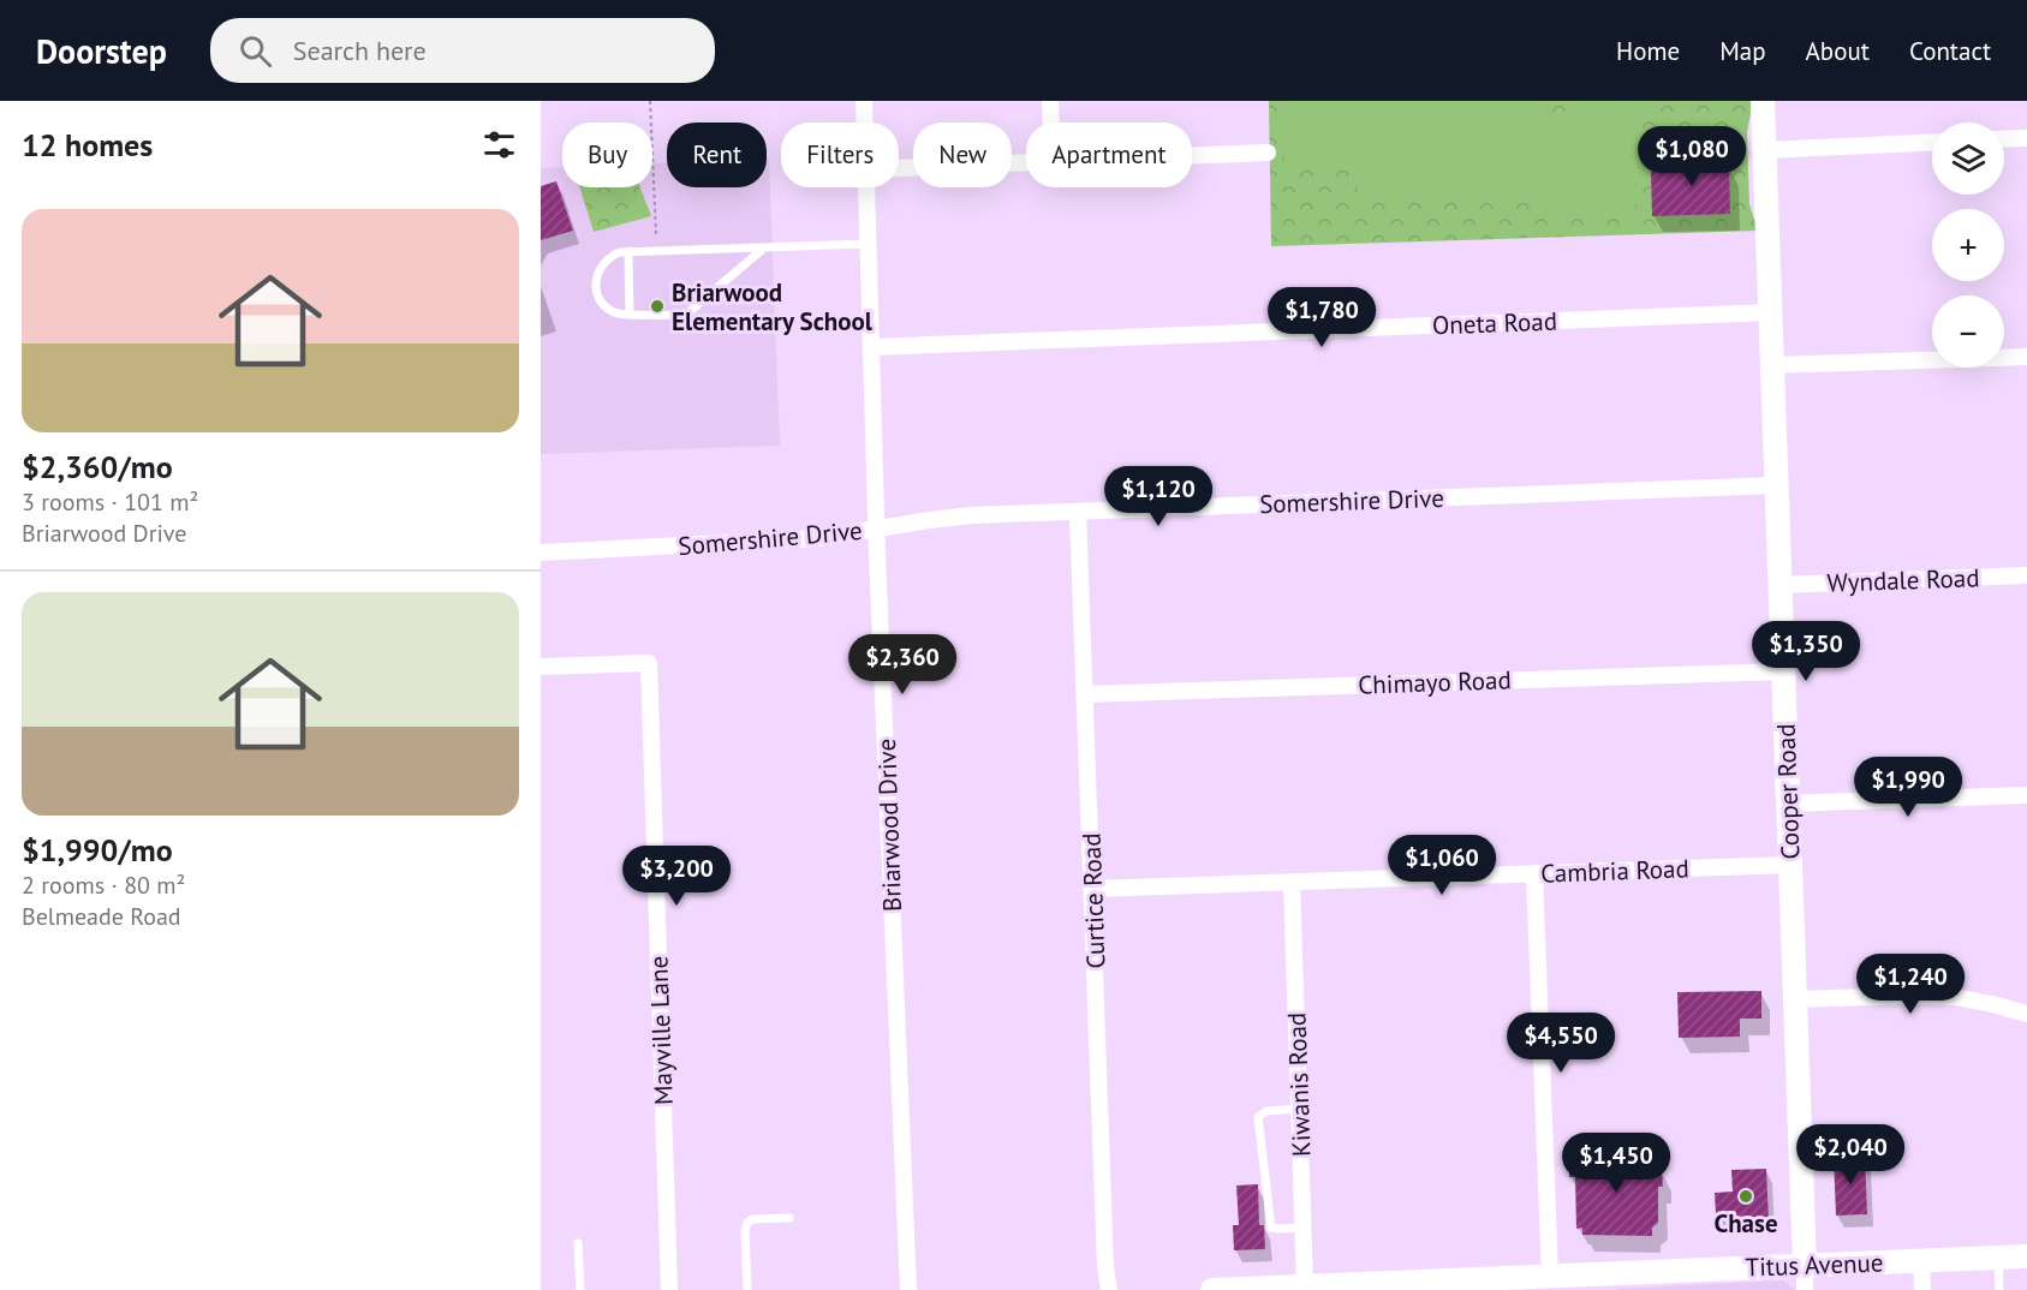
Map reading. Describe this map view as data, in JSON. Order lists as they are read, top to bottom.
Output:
{
  "streets": {
    "street": [
      "Oneta Road",
      "Somershire Drive",
      "Wyndale Road",
      "Chimayo Road",
      "Cooper Road",
      "Briarwood Drive",
      "Cambria Road",
      "Curtice Road",
      "Mayville Lane",
      "Kiwanis Road",
      "Titus Avenue"
    ]
  },
  "crossings": [
    ["Oneta Road", "Cooper Road"],
    ["Oneta Road", "Briarwood Drive"],
    ["Somershire Drive", "Cooper Road"],
    ["Somershire Drive", "Briarwood Drive"],
    ["Somershire Drive", "Curtice Road"],
    ["Wyndale Road", "Cooper Road"],
    ["Chimayo Road", "Cooper Road"],
    ["Chimayo Road", "Curtice Road"],
    ["Cooper Road", "Cambria Road"],
    ["Cooper Road", "Titus Avenue"],
    ["Cambria Road", "Curtice Road"],
    ["Cambria Road", "Kiwanis Road"],
    ["Kiwanis Road", "Titus Avenue"]
  ],
  "places": ["Briarwood Elementary School", "Chase"],
  "page": {
    "header": "Doorstep",
    "search": "Search here",
    "nav": [
      "Home",
      "Map",
      "About",
      "Contact"
    ],
    "heading": "12 homes",
    "map_buttons": ["+", "−"],
    "chip": [
      "Buy",
      "Rent",
      "Filters",
      "New",
      "Apartment"
    ],
    "price": [
      "$1,080",
      "$1,780",
      "$1,120",
      "$1,350",
      "$2,360",
      "$1,990",
      "$1,060",
      "$3,200",
      "$1,240",
      "$4,550",
      "$2,040",
      "$1,450"
    ],
    "list": [
      {
        "name": "$2,360/mo",
        "note": "3 rooms · 101 m² · Briarwood Drive"
      },
      {
        "name": "$1,990/mo",
        "note": "2 rooms · 80 m² · Belmeade Road"
      }
    ]
  }
}
